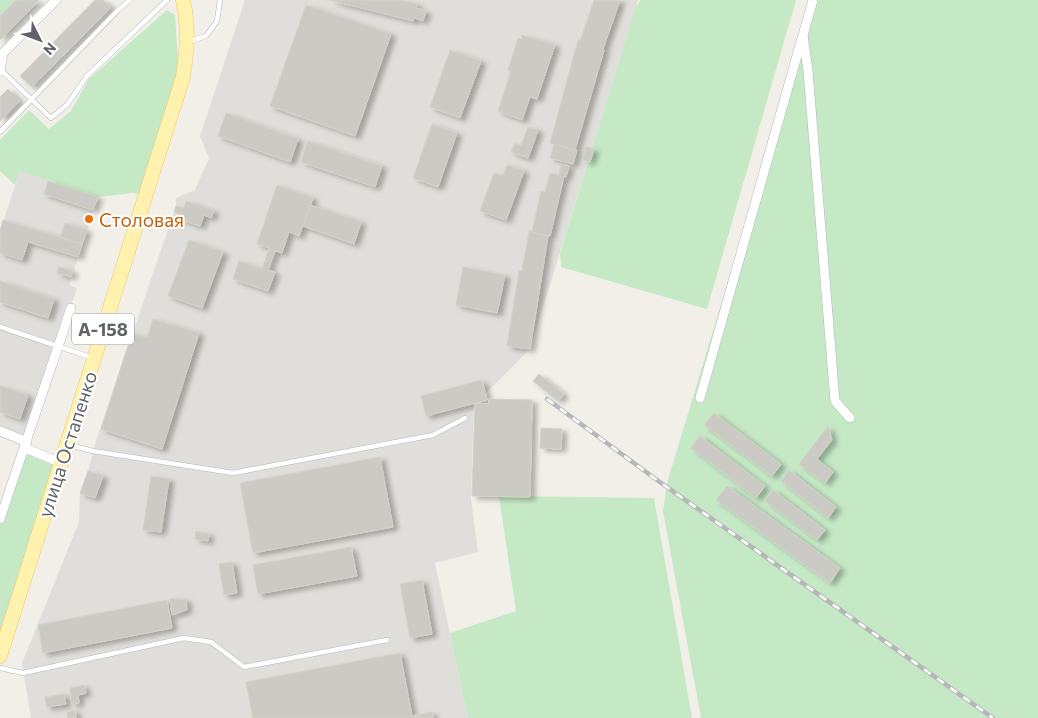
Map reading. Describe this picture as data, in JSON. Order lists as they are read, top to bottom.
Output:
{
  "streets": {
    "main road": ["А-158", "улица Остапенко"]
  },
  "places": ["Столовая"],
  "north": "bottom right"
}
